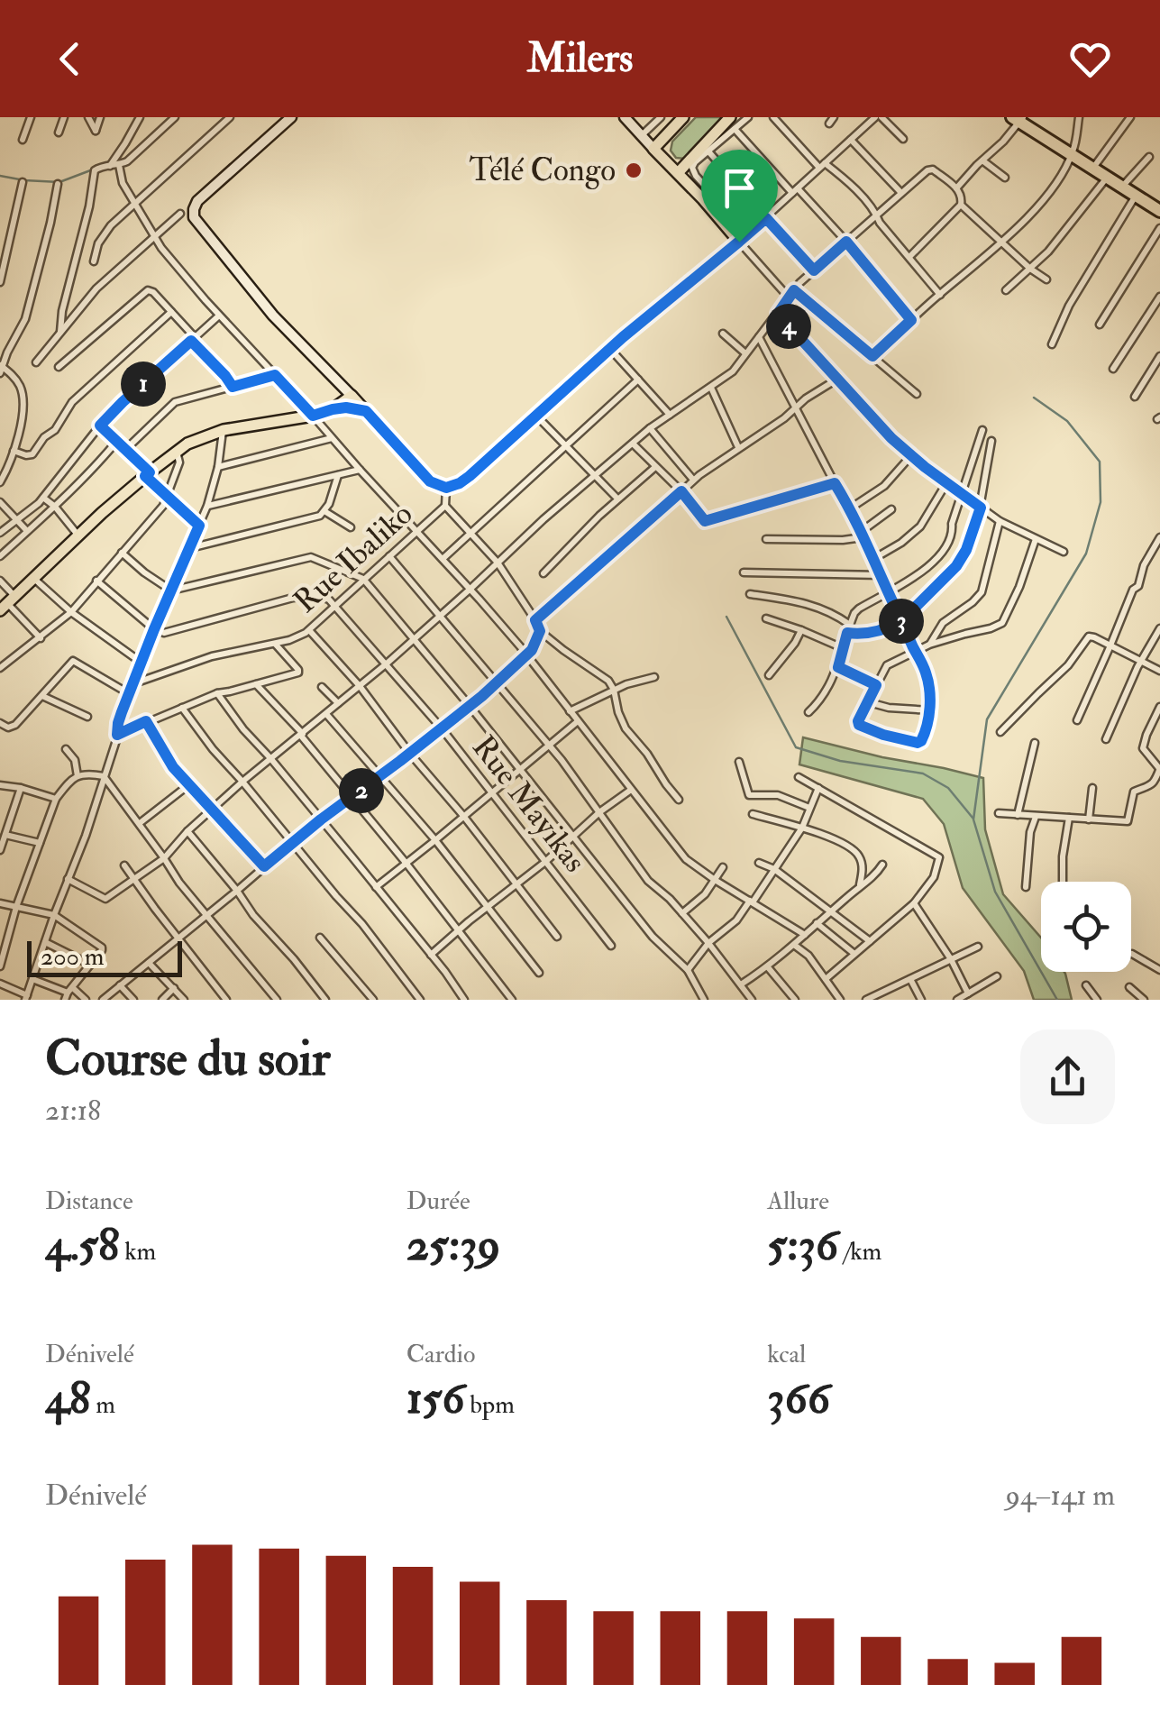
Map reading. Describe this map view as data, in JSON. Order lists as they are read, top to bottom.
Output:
{
  "streets": {
    "street": ["Rue Ibaliko", "Rue Mayikas"]
  },
  "crossings": [
    ["Rue Ibaliko", "Rue Mayikas"]
  ],
  "places": ["Télé Congo"],
  "scale_bar": "200 m",
  "page": {
    "header": "Milers",
    "pins": [
      "4",
      "1",
      "3",
      "2"
    ],
    "scale": "200 m",
    "heading": ["Course du soir", "21:18"],
    "stats": [
      ["Distance", "4.58 km"],
      ["Durée", "25:39"],
      ["Allure", "5:36 /km"],
      ["Dénivelé", "48 m"],
      ["Cardio", "156 bpm"],
      ["kcal", "366"]
    ],
    "chart": ["Dénivelé", "94–141 m"]
  }
}
